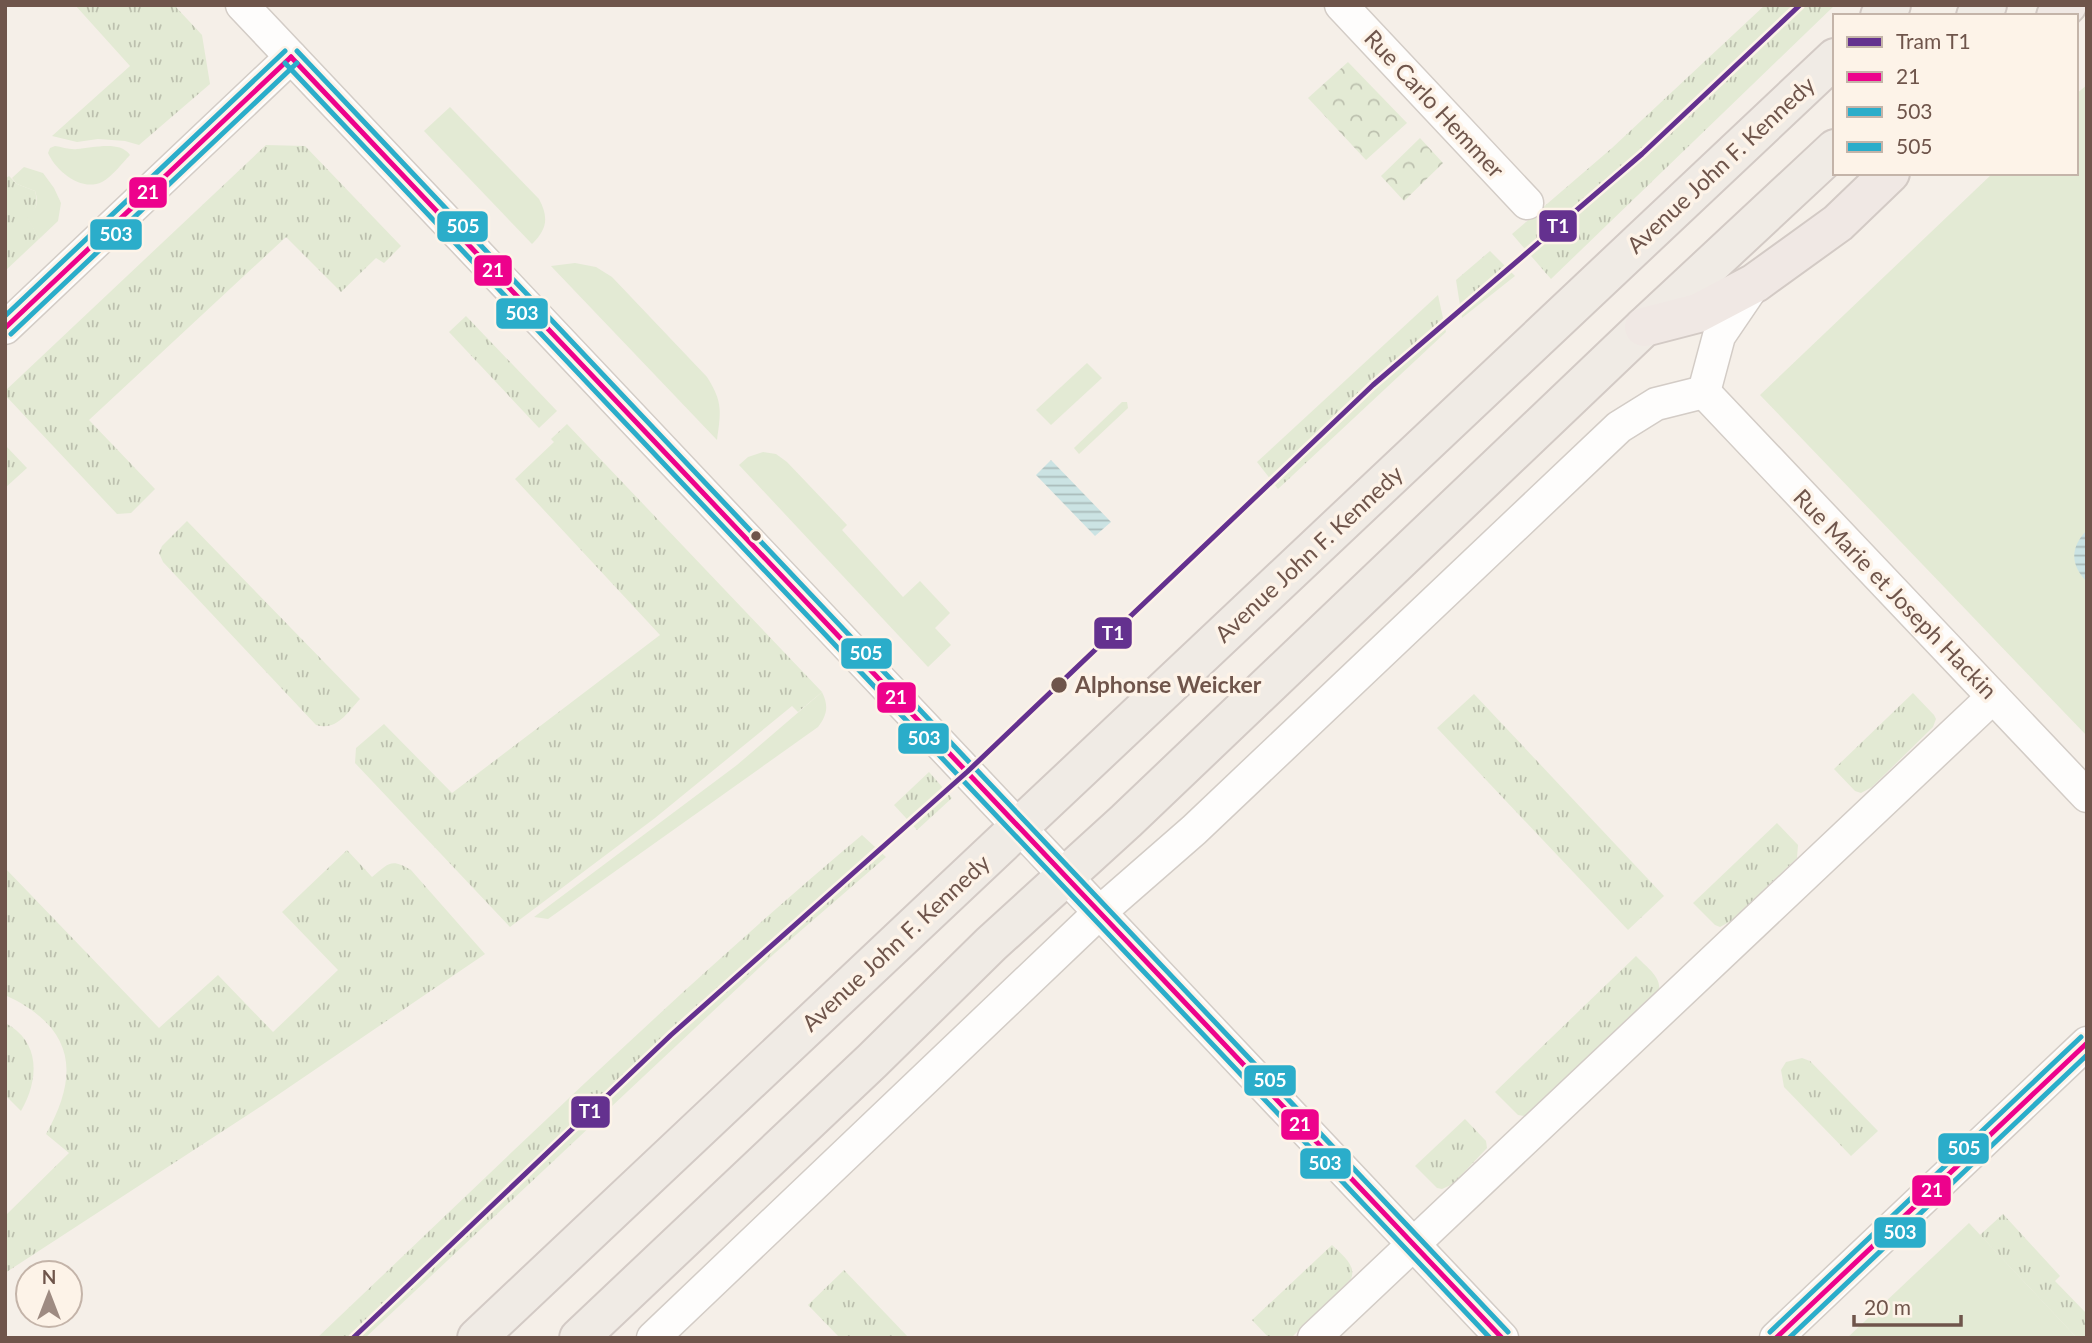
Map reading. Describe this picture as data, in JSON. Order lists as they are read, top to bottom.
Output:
{
  "streets": {
    "main road": ["Avenue John F. Kennedy"],
    "street": ["Rue Carlo Hemmer", "Rue Marie et Joseph Hackin"]
  },
  "places": ["Alphonse Weicker"],
  "lines": [
    "tram line T1",
    "transit line 505",
    "transit line 21",
    "transit line 503"
  ],
  "legend": [
    "Tram T1",
    "21",
    "503",
    "505"
  ],
  "scale_bar": "20 m",
  "north": "top"
}
